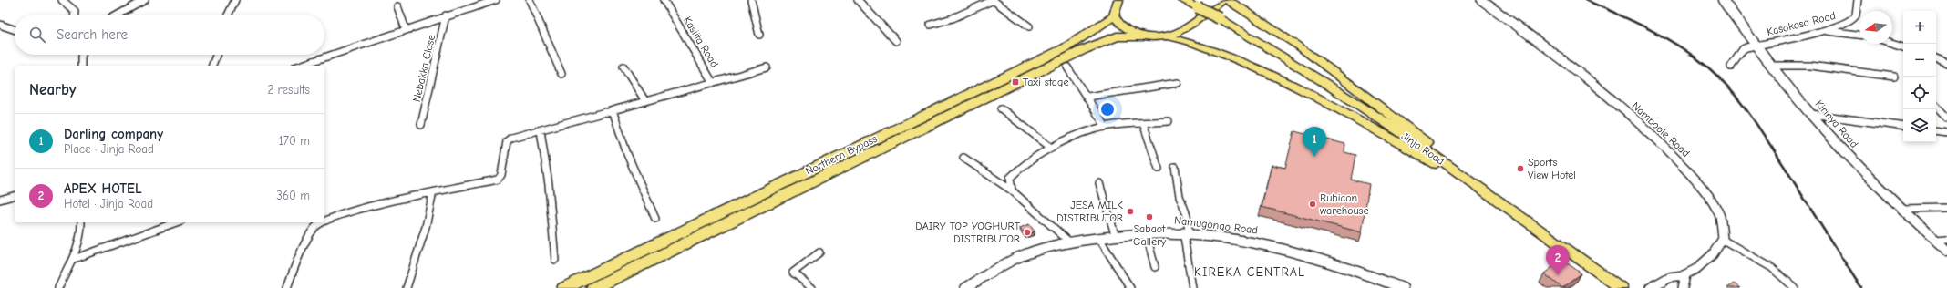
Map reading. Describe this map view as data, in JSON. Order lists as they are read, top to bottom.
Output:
{
  "streets": {
    "highway": ["Jinja Road", "Northern Bypass"],
    "main road": ["Kirinya Road", "Namugongo Road"],
    "street": [
      "Kasokoso Road",
      "Kasiita Road",
      "Nebakka Close",
      "Namboole Road"
    ]
  },
  "crossings": [
    ["Kasokoso Road", "Kirinya Road"]
  ],
  "districts": ["KIREKA CENTRAL"],
  "places": {
    "transit": ["Taxi stage"],
    "other": [
      "Sports View Hotel",
      "Rubicon warehouse",
      "JESA MILK DISTRIBUTOR",
      "Sabaot Gallery",
      "DAIRY TOP YOGHURT DISTRIBUTOR"
    ]
  },
  "north": "left",
  "page": {
    "map_buttons": ["+", "−"],
    "search": "Search here",
    "heading": ["Nearby", "2 results"],
    "list": [
      {
        "mark": "1",
        "name": "Darling company",
        "note": "Place · Jinja Road",
        "value": "170 m"
      },
      {
        "mark": "2",
        "name": "APEX HOTEL",
        "note": "Hotel · Jinja Road",
        "value": "360 m"
      }
    ],
    "pins": ["1", "2"]
  }
}
